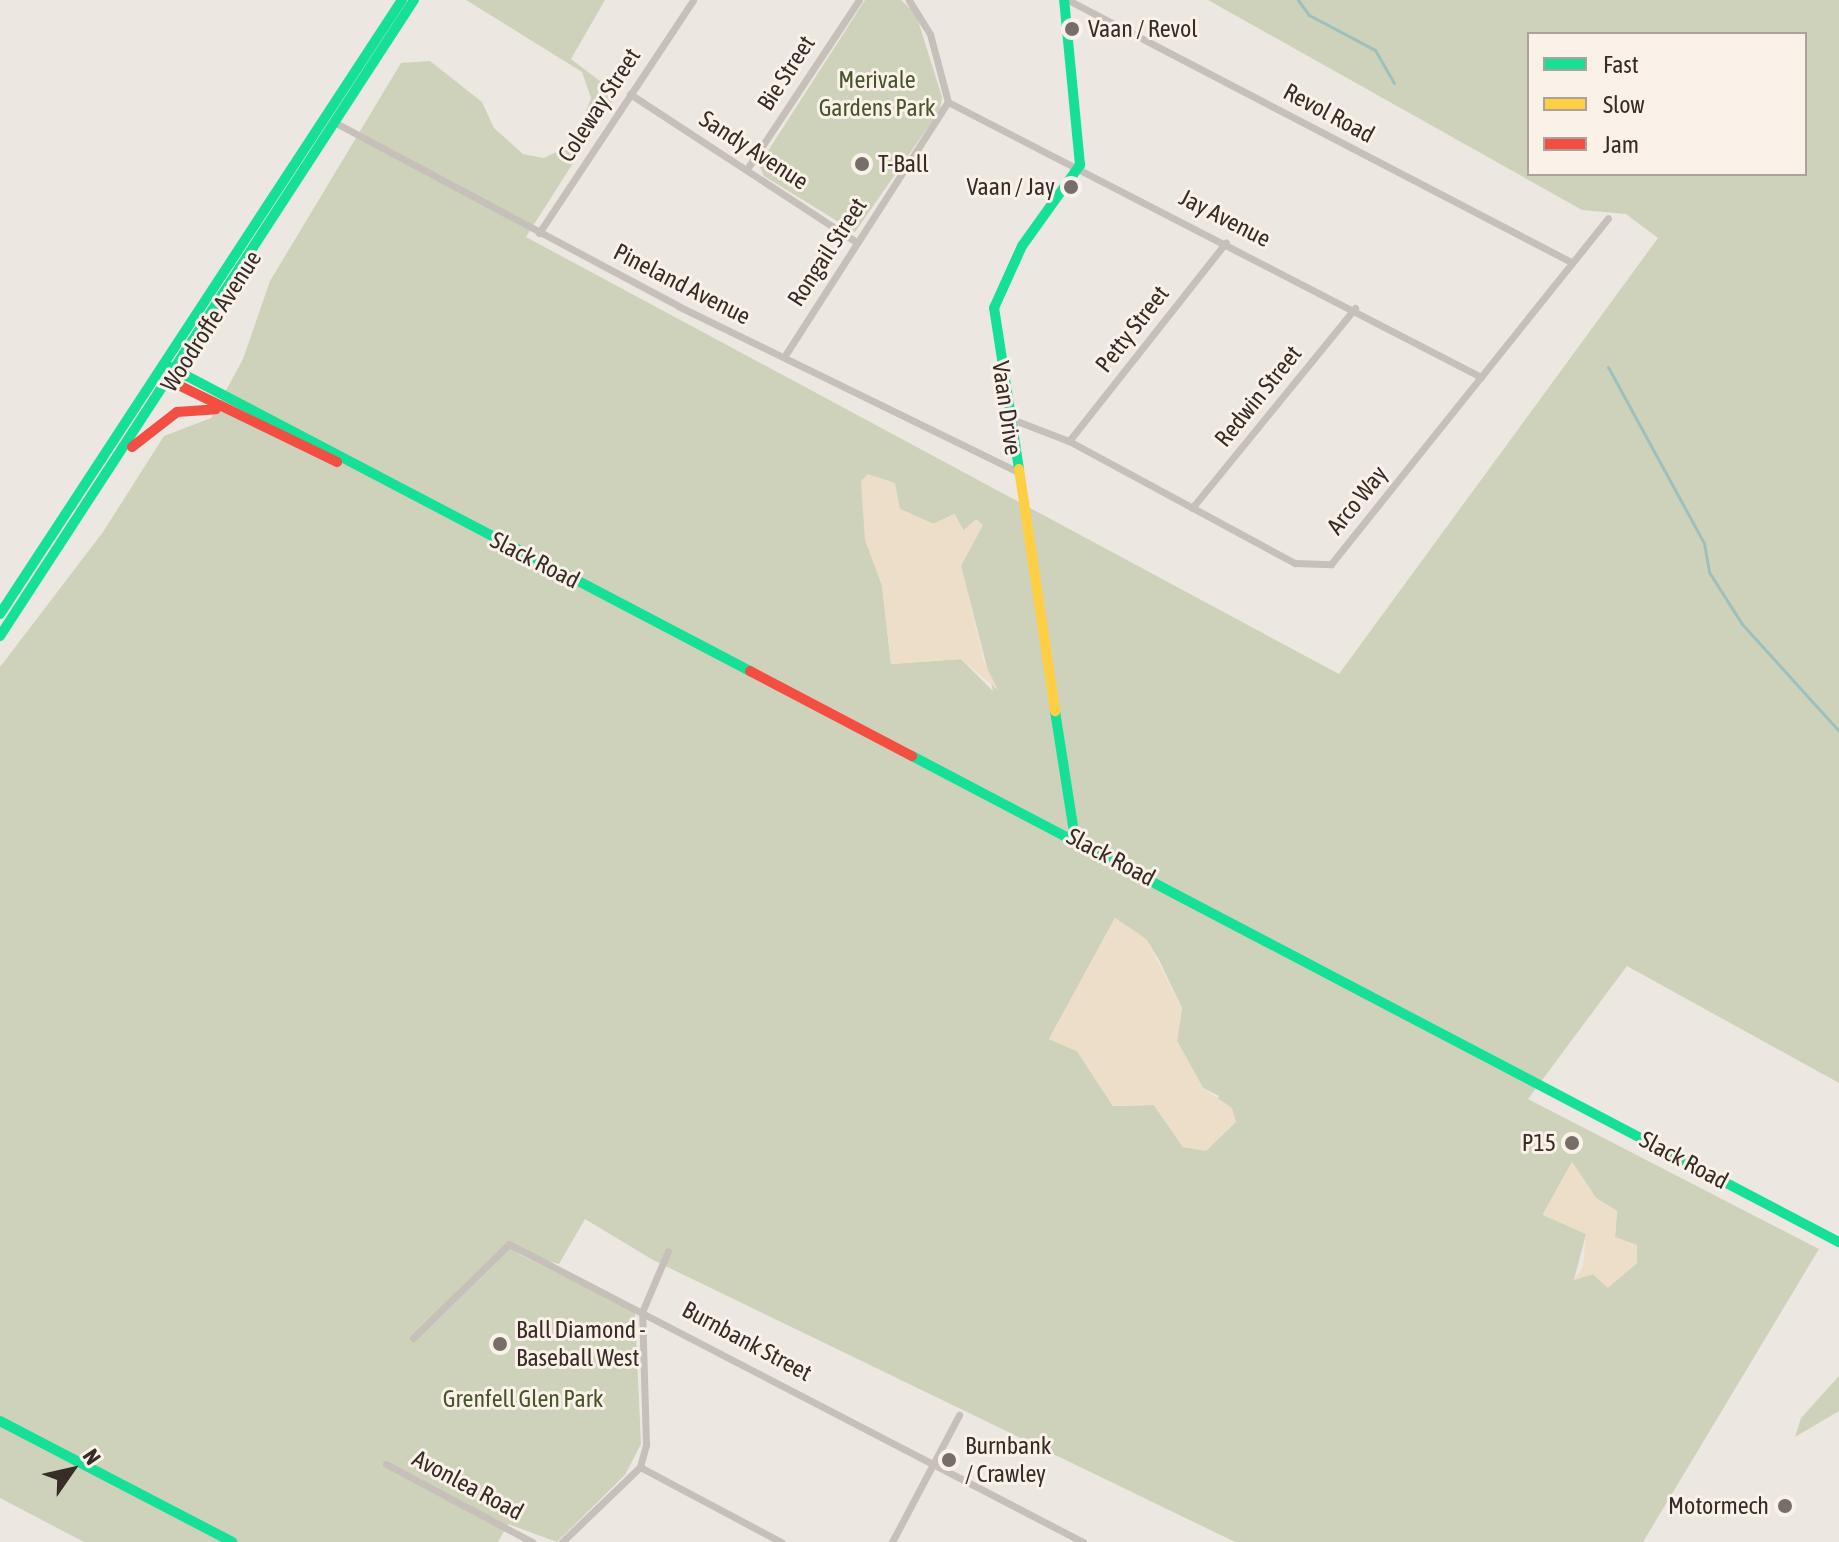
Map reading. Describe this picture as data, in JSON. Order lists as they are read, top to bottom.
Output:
{
  "streets": {
    "street": [
      "Bie Street",
      "Coleway Street",
      "Revol Road",
      "Sandy Avenue",
      "Jay Avenue",
      "Rongail Street",
      "Pineland Avenue",
      "Woodroffe Avenue",
      "Petty Street",
      "Redwin Street",
      "Vaan Drive",
      "Arco Way",
      "Slack Road",
      "Burnbank Street",
      "Avonlea Road"
    ]
  },
  "crossings": [
    ["Bie Street", "Sandy Avenue"],
    ["Coleway Street", "Sandy Avenue"],
    ["Coleway Street", "Pineland Avenue"],
    ["Revol Road", "Arco Way"],
    ["Sandy Avenue", "Rongail Street"],
    ["Jay Avenue", "Rongail Street"],
    ["Jay Avenue", "Petty Street"],
    ["Jay Avenue", "Redwin Street"],
    ["Jay Avenue", "Vaan Drive"],
    ["Jay Avenue", "Arco Way"],
    ["Rongail Street", "Pineland Avenue"],
    ["Pineland Avenue", "Woodroffe Avenue"],
    ["Pineland Avenue", "Vaan Drive"],
    ["Woodroffe Avenue", "Slack Road"],
    ["Petty Street", "Arco Way"],
    ["Redwin Street", "Arco Way"],
    ["Vaan Drive", "Arco Way"],
    ["Vaan Drive", "Slack Road"]
  ],
  "parks": ["Merivale Gardens Park", "Grenfell Glen Park"],
  "places": [
    "Vaan / Revol",
    "T-Ball",
    "Vaan / Jay",
    "P15",
    "Ball Diamond - Baseball West",
    "Burnbank / Crawley",
    "Motormech"
  ],
  "legend": ["Fast", "Slow", "Jam"],
  "north": "top right"
}
